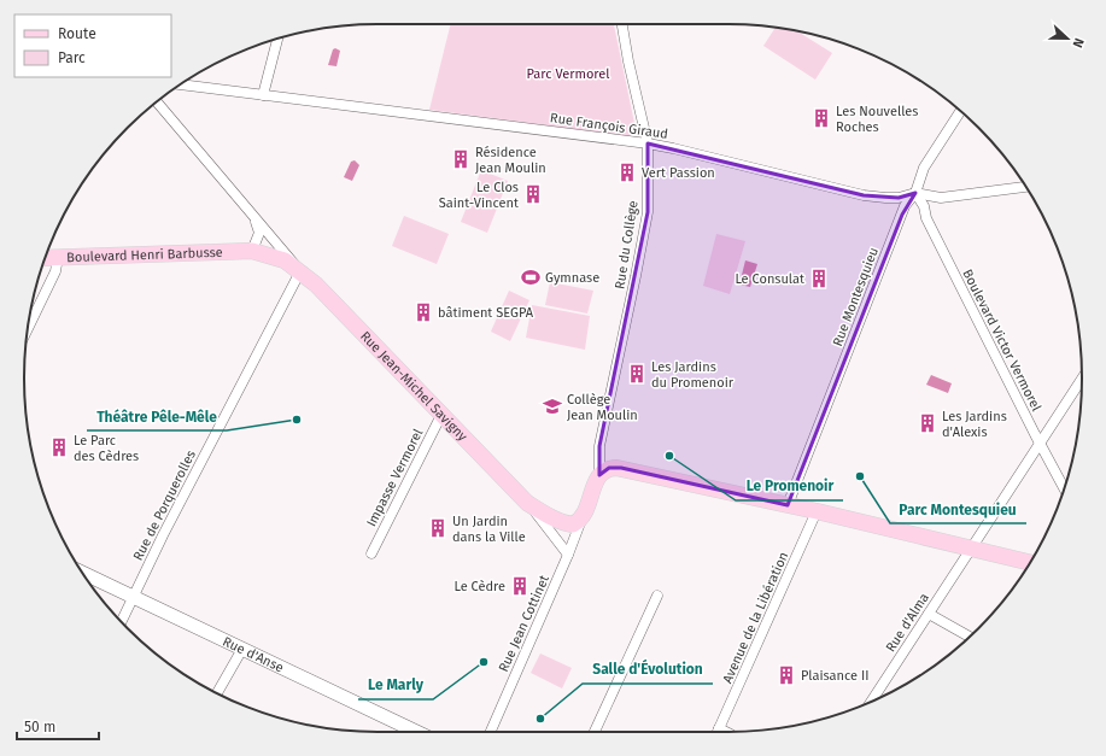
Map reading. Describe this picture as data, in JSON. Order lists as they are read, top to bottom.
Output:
{
  "streets": {
    "main road": ["Boulevard Henri Barbusse", "Rue Jean-Michel Savigny", "Rue d'Anse"],
    "street": [
      "Rue François Giraud",
      "Rue du Collège",
      "Rue Montesquieu",
      "Boulevard Victor Vermorel",
      "Impasse Vermorel",
      "Rue de Porquerolles",
      "Avenue de la Libération",
      "Rue d'Alma",
      "Rue Jean Cottinet"
    ]
  },
  "crossings": [
    ["Rue François Giraud", "Rue du Collège"],
    ["Rue François Giraud", "Rue Montesquieu"],
    ["Rue François Giraud", "Boulevard Victor Vermorel"],
    ["Boulevard Henri Barbusse", "Rue Jean-Michel Savigny"],
    ["Rue Montesquieu", "Boulevard Victor Vermorel"],
    ["Boulevard Victor Vermorel", "Rue d'Alma"],
    ["Rue Jean-Michel Savigny", "Impasse Vermorel"],
    ["Rue Jean-Michel Savigny", "Rue de Porquerolles"],
    ["Rue Jean-Michel Savigny", "Rue Jean Cottinet"],
    ["Rue de Porquerolles", "Rue d'Anse"]
  ],
  "parks": ["Parc Vermorel"],
  "places": {
    "building": [
      "Les Nouvelles Roches",
      "Résidence Jean Moulin",
      "Vert Passion",
      "Le Clos Saint-Vincent",
      "Le Consulat",
      "bâtiment SEGPA",
      "Les Jardins du Promenoir",
      "Les Jardins d'Alexis",
      "Le Parc des Cèdres",
      "Un Jardin dans la Ville",
      "Le Cèdre",
      "Plaisance II"
    ],
    "sports": ["Gymnase"],
    "school or university": ["Collège Jean Moulin"],
    "other": [
      "Théâtre Pêle-Mêle",
      "Le Promenoir",
      "Parc Montesquieu",
      "Le Marly",
      "Salle d'Évolution"
    ]
  },
  "legend": ["Route", "Parc"],
  "scale_bar": "50 m",
  "north": "right"
}
